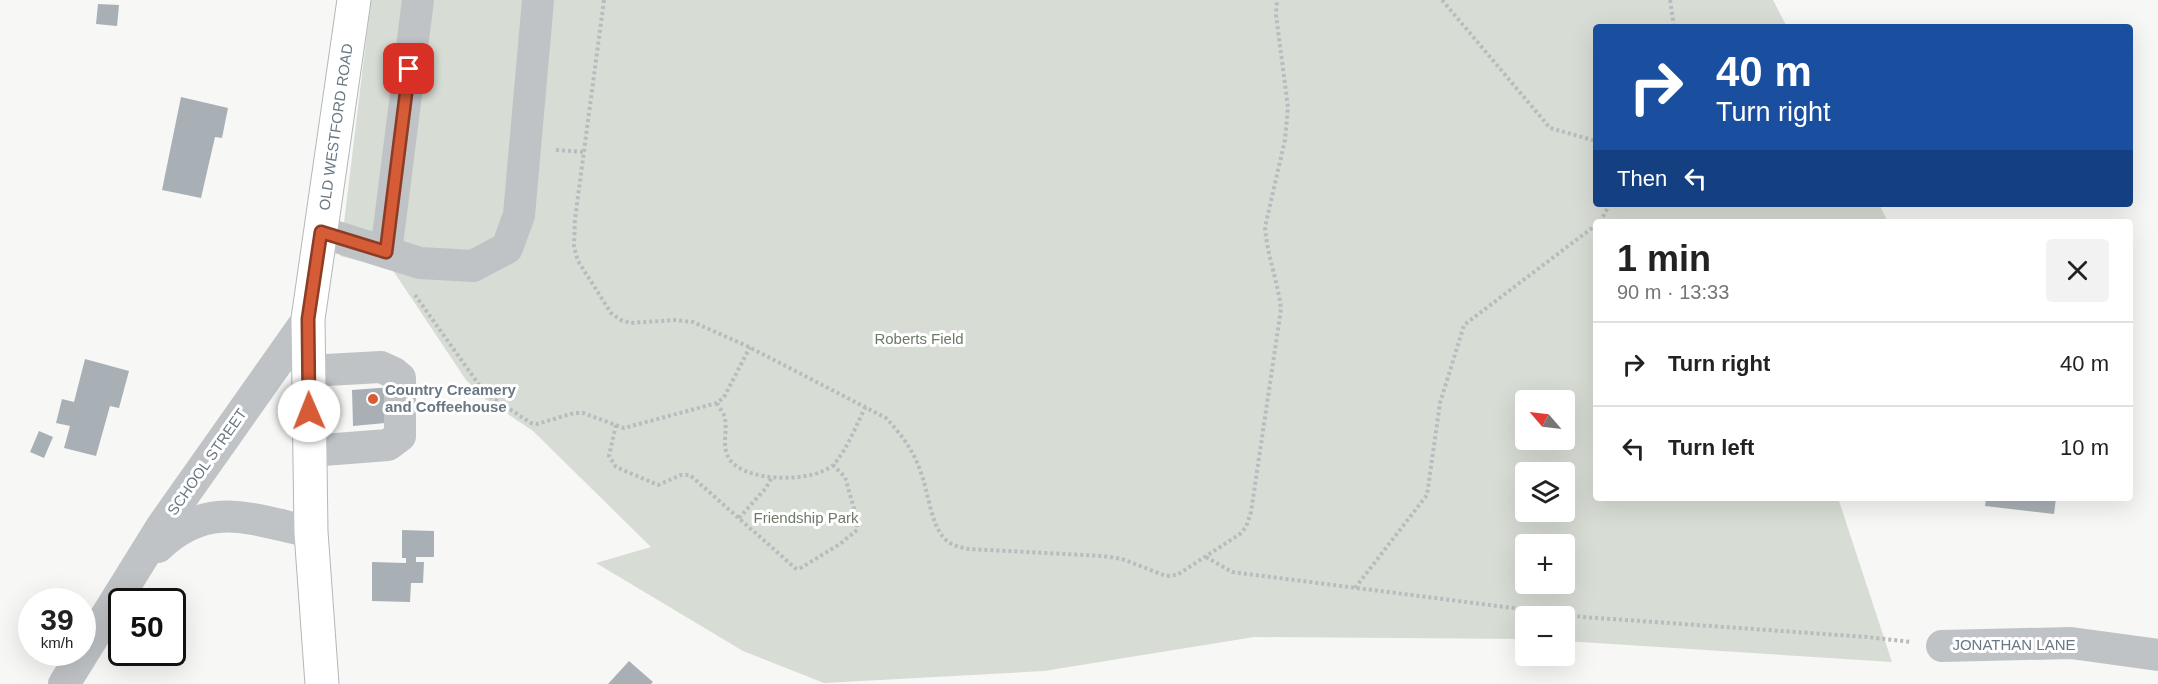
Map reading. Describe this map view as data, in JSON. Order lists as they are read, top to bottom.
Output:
{
  "streets": {
    "main road": ["OLD WESTFORD ROAD"],
    "street": ["SCHOOL STREET", "JONATHAN LANE"]
  },
  "crossings": [
    ["OLD WESTFORD ROAD", "SCHOOL STREET"]
  ],
  "parks": ["Roberts Field", "Friendship Park"],
  "places": ["Country Creamery and Coffeehouse"],
  "north": "top left",
  "page": {
    "turn": ["40 m", "Turn right"],
    "then": "Then",
    "heading": ["1 min", "90 m · 13:33"],
    "list": [
      {
        "name": "Turn right",
        "value": "40 m"
      },
      {
        "name": "Turn left",
        "value": "10 m"
      }
    ],
    "map_buttons": ["+", "−"],
    "speed": "39 km/h",
    "limit": "50"
  }
}
